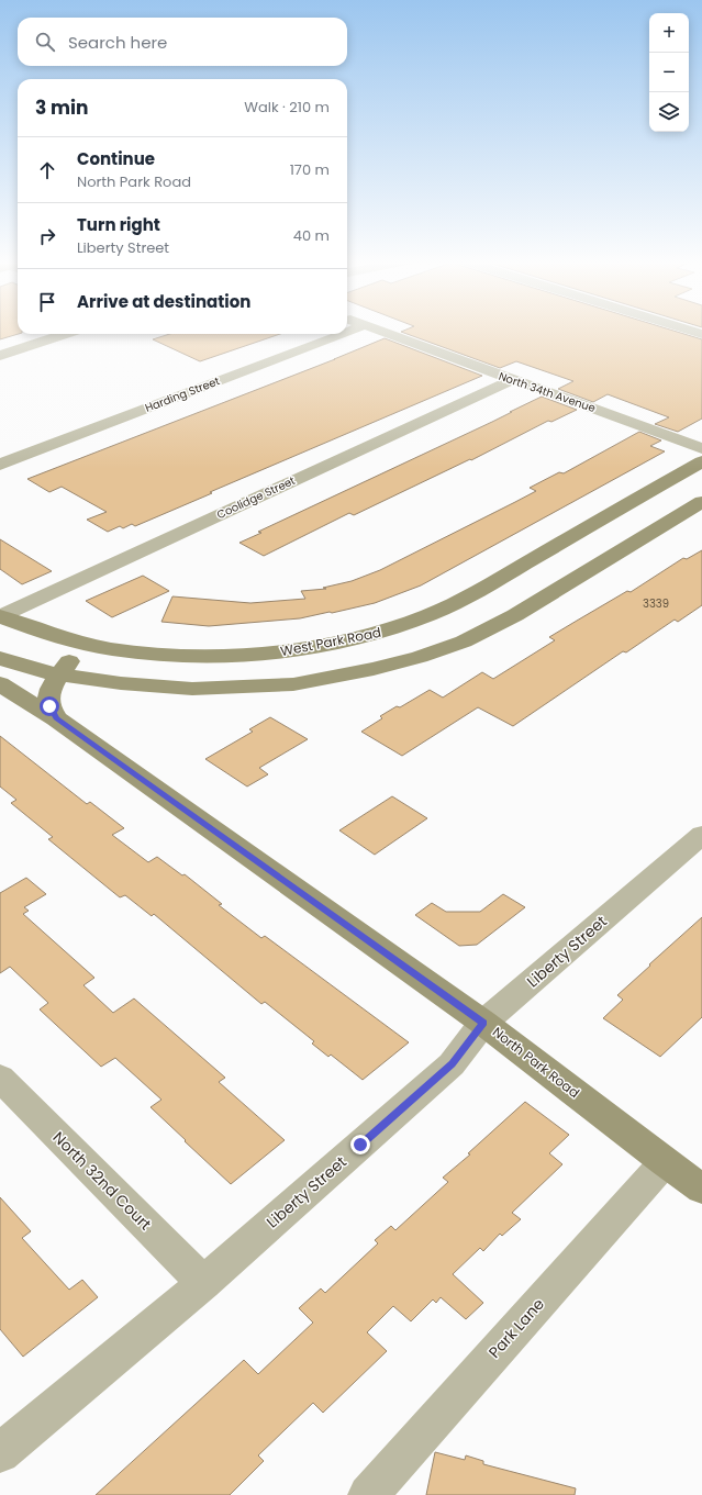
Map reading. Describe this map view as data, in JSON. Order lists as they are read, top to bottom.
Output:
{
  "streets": {
    "street": [
      "North 34th Avenue",
      "Harding Street",
      "Coolidge Street",
      "West Park Road",
      "Liberty Street",
      "North Park Road",
      "North 32nd Court",
      "Park Lane"
    ]
  },
  "crossings": [
    ["North 34th Avenue", "Coolidge Street"],
    ["Coolidge Street", "West Park Road"],
    ["Liberty Street", "North Park Road"],
    ["Liberty Street", "North 32nd Court"],
    ["North Park Road", "Park Lane"]
  ],
  "house_numbers": ["3339"],
  "page": {
    "map_buttons": ["+", "−"],
    "search": "Search here",
    "heading": ["3 min", "Walk · 210 m"],
    "list": [
      ["Continue", "North Park Road", "170 m"],
      ["Turn right", "Liberty Street", "40 m"],
      "Arrive at destination"
    ]
  }
}
